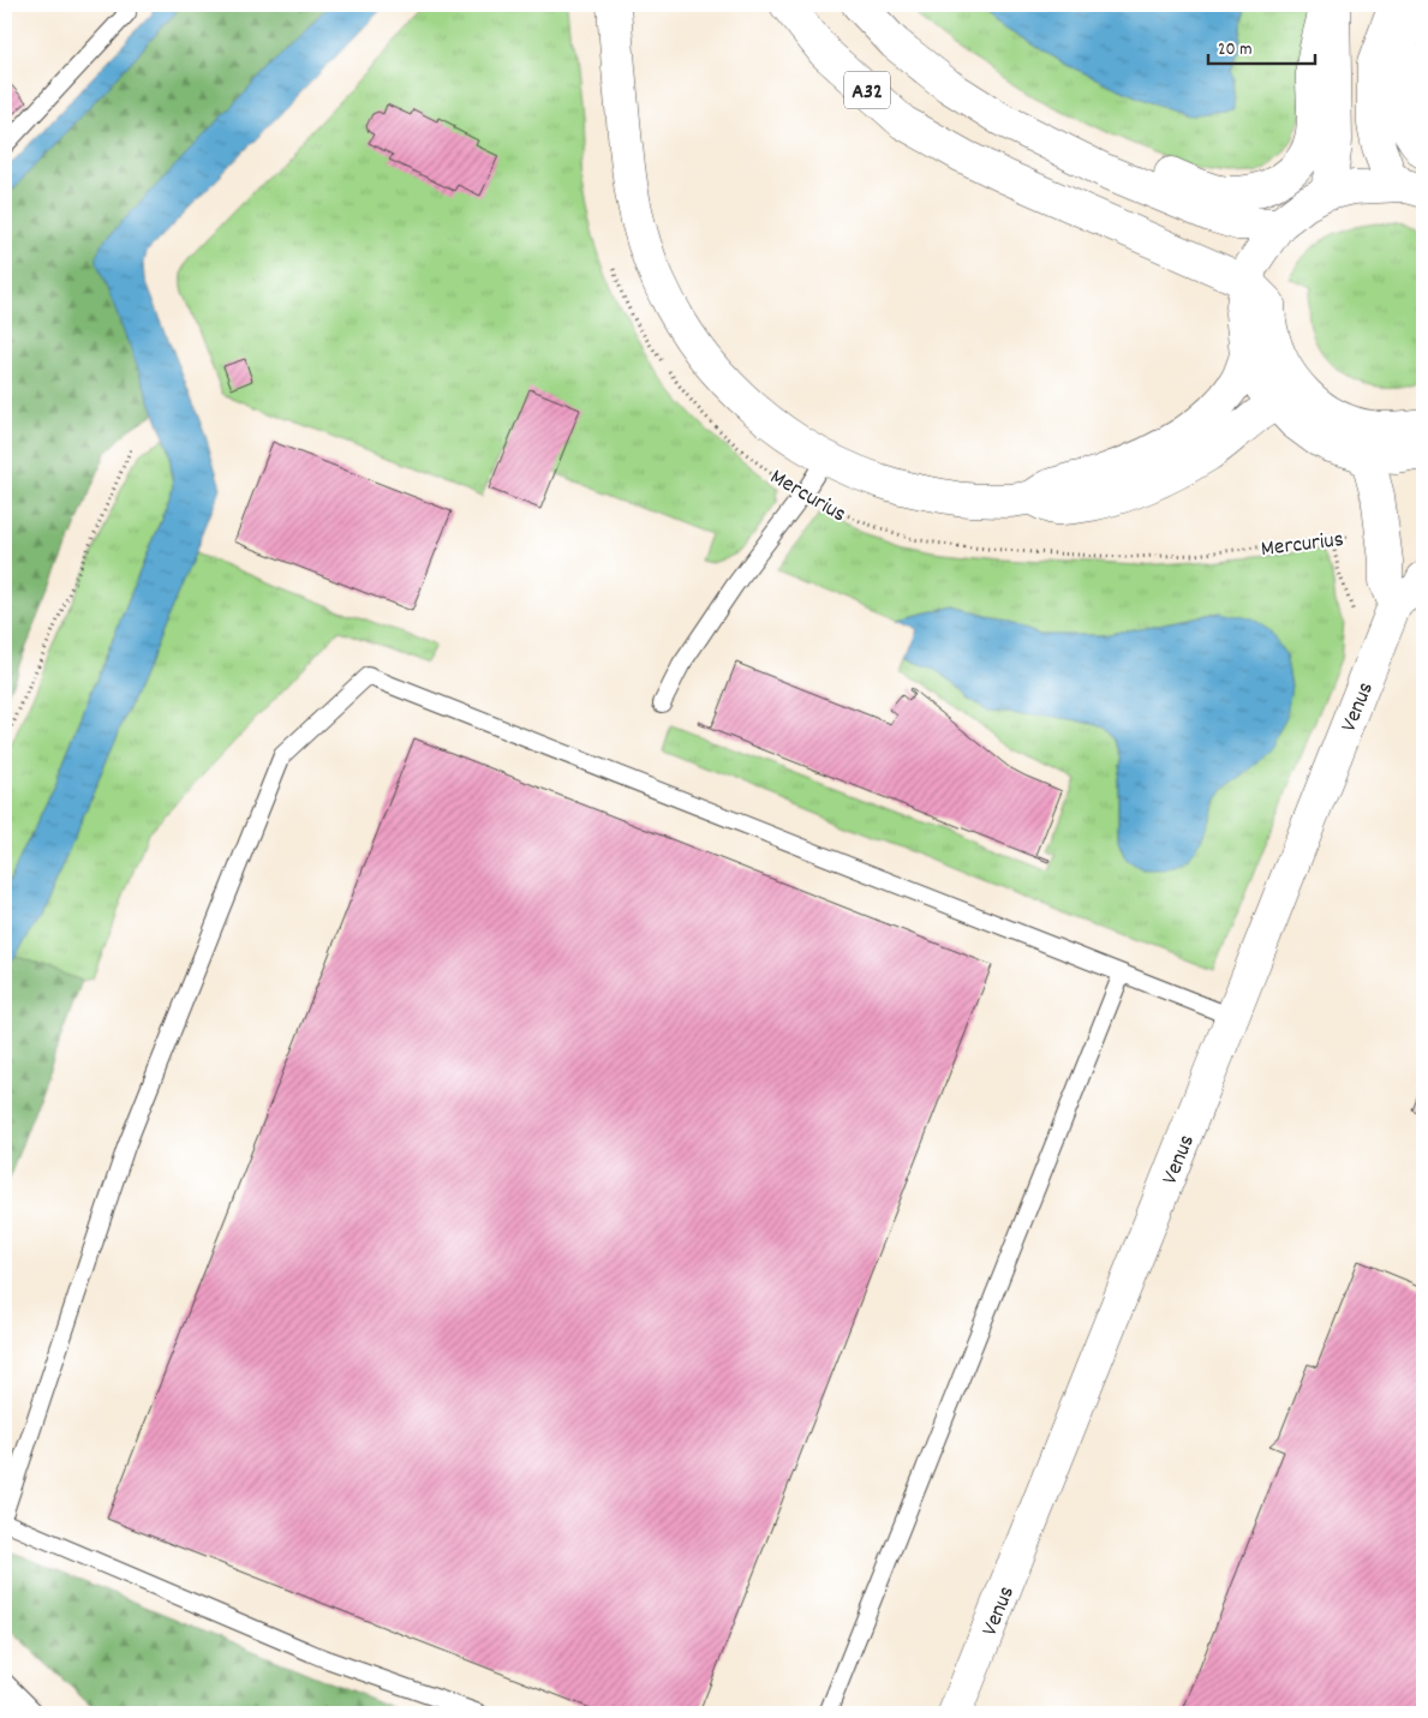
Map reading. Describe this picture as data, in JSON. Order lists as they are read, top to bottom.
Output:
{
  "streets": {
    "main road": ["A32", "Mercurius", "Venus"]
  },
  "scale_bar": "20 m"
}
